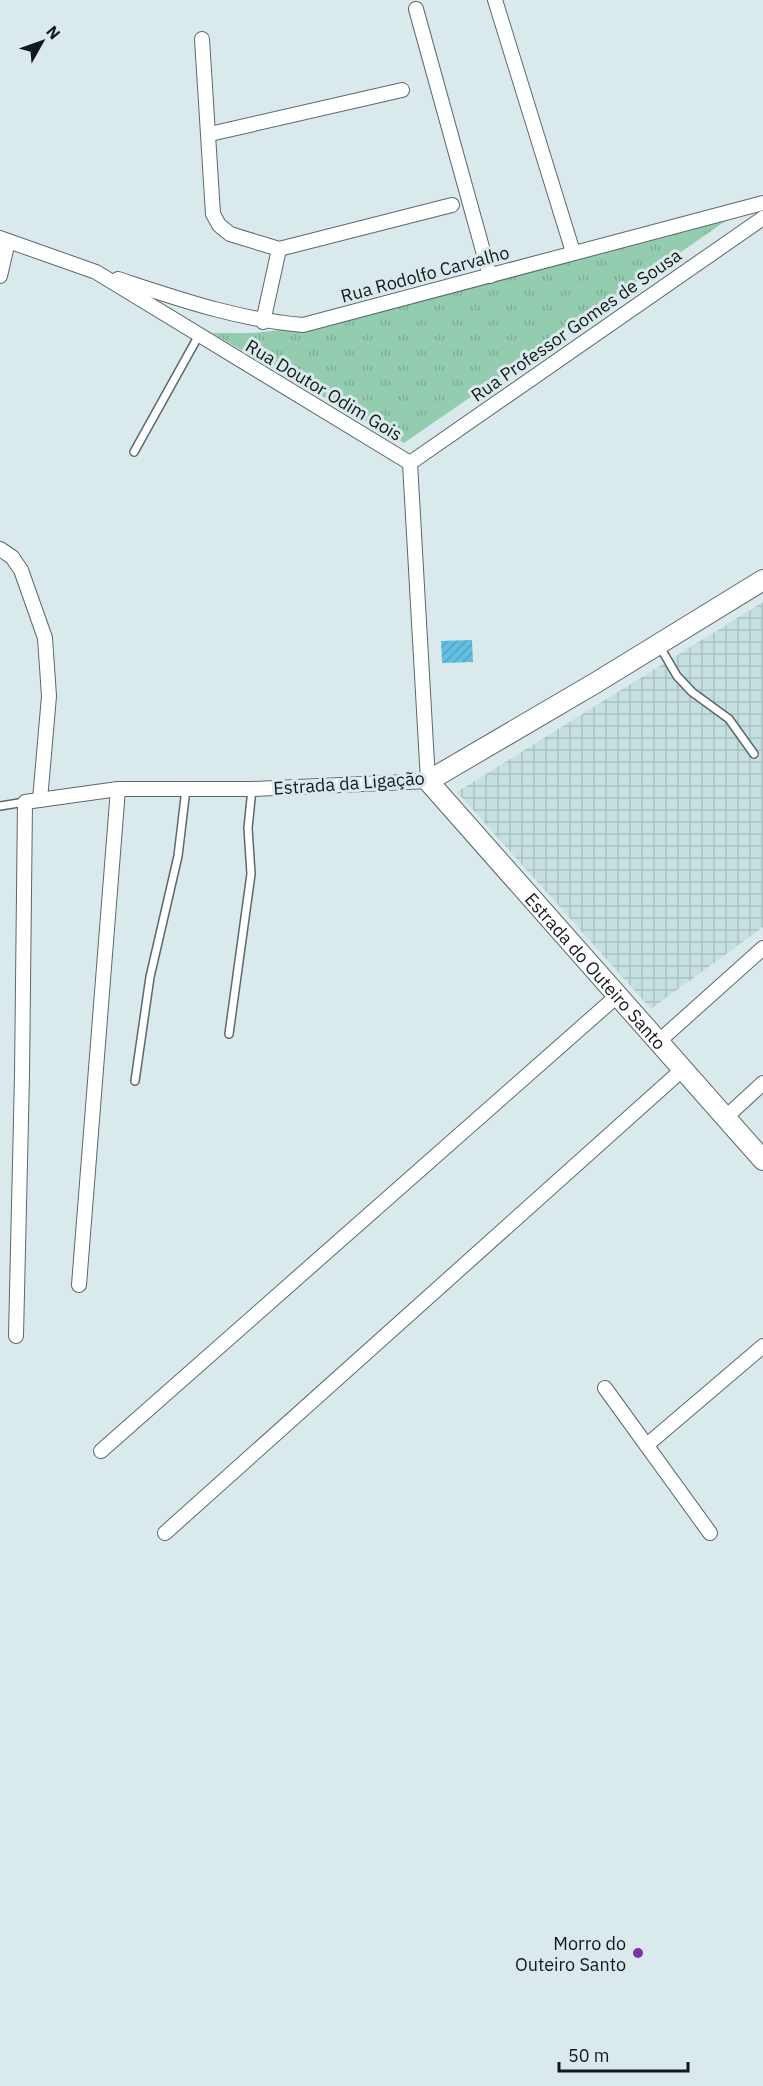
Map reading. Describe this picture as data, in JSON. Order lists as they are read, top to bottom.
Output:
{
  "streets": {
    "street": [
      "Rua Rodolfo Carvalho",
      "Rua Professor Gomes de Sousa",
      "Rua Doutor Odim Gois",
      "Estrada da Ligação",
      "Estrada do Outeiro Santo"
    ]
  },
  "crossings": [
    ["Rua Rodolfo Carvalho", "Rua Doutor Odim Gois"],
    ["Rua Professor Gomes de Sousa", "Rua Doutor Odim Gois"],
    ["Rua Doutor Odim Gois", "Estrada da Ligação"],
    ["Rua Doutor Odim Gois", "Estrada do Outeiro Santo"],
    ["Estrada da Ligação", "Estrada do Outeiro Santo"]
  ],
  "places": ["Morro do Outeiro Santo"],
  "scale_bar": "50 m",
  "north": "top right"
}
